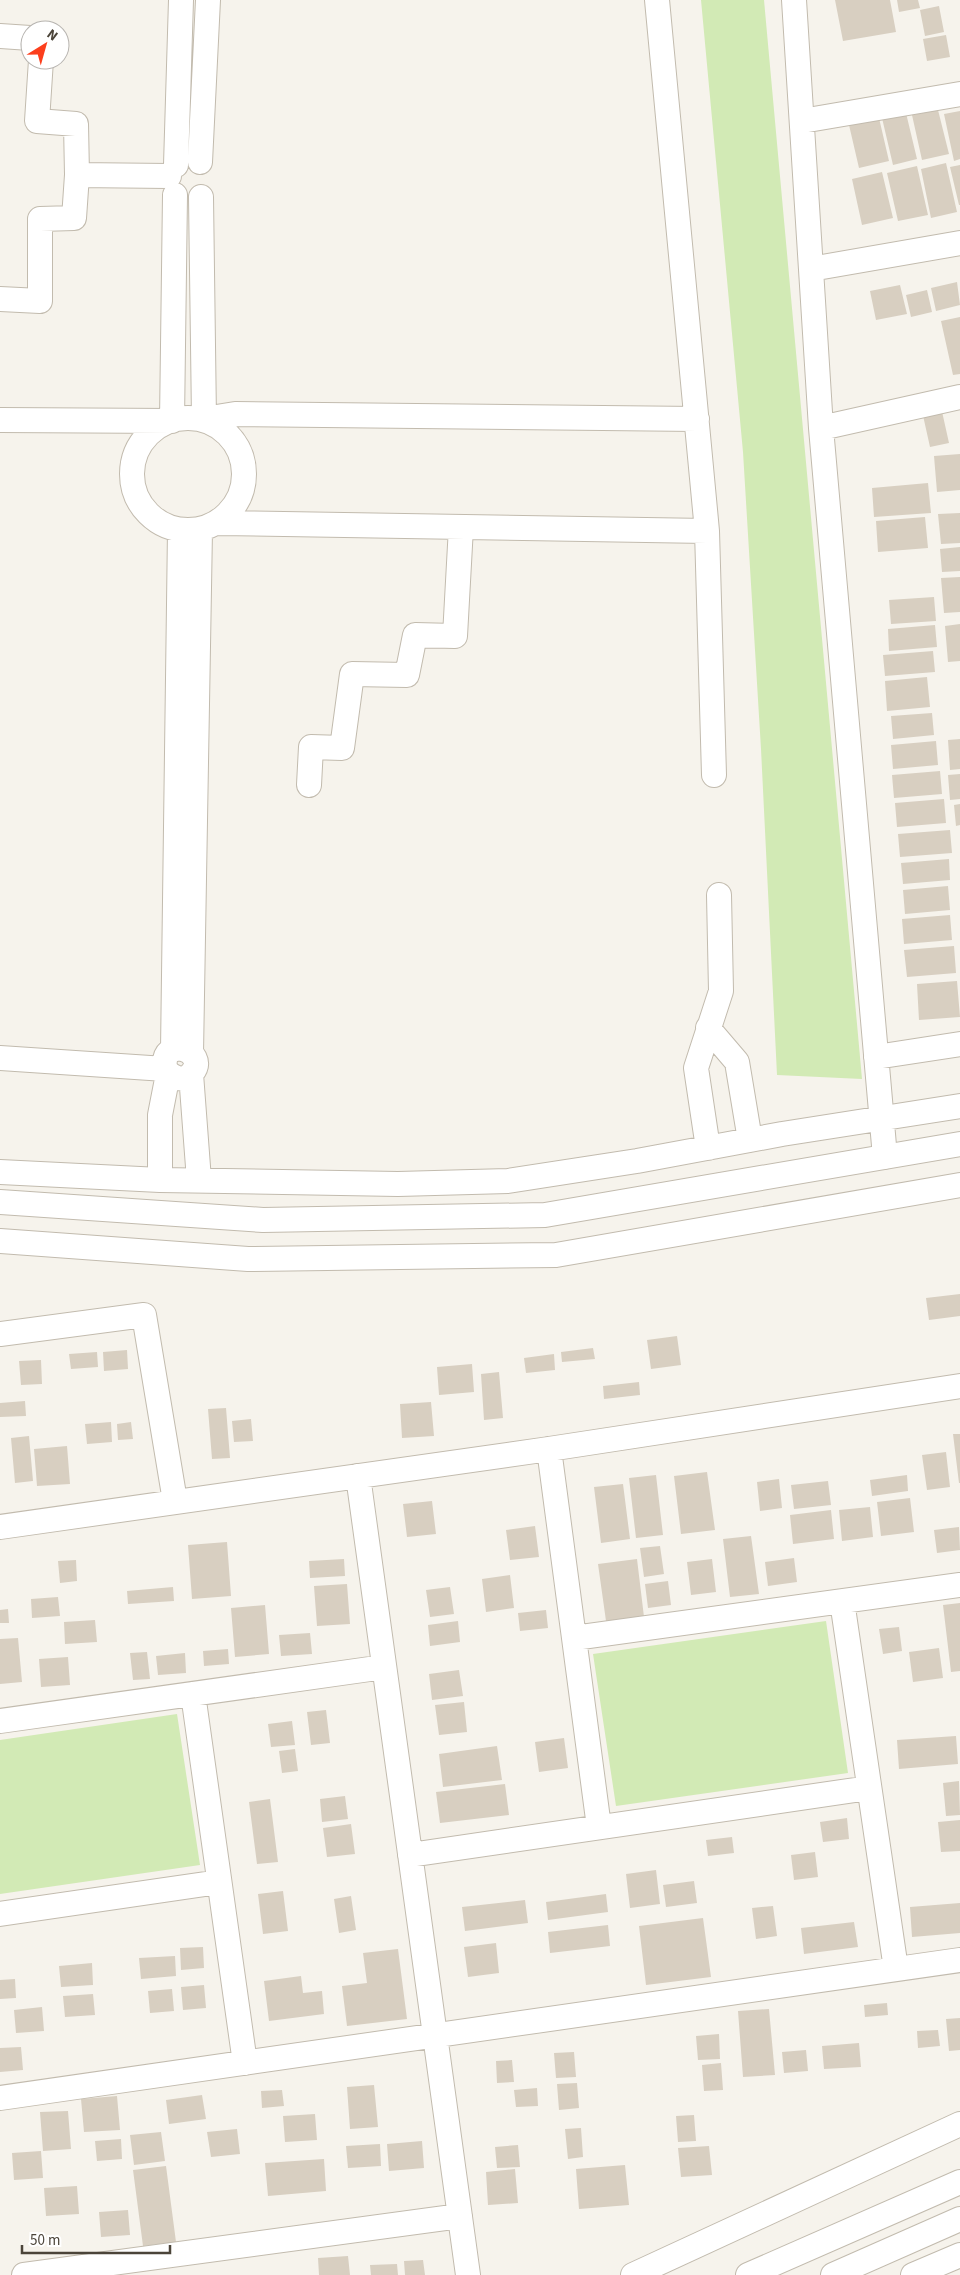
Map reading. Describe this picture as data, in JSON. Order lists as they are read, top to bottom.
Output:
{
  "scale_bar": "50 m",
  "north": "top right"
}
